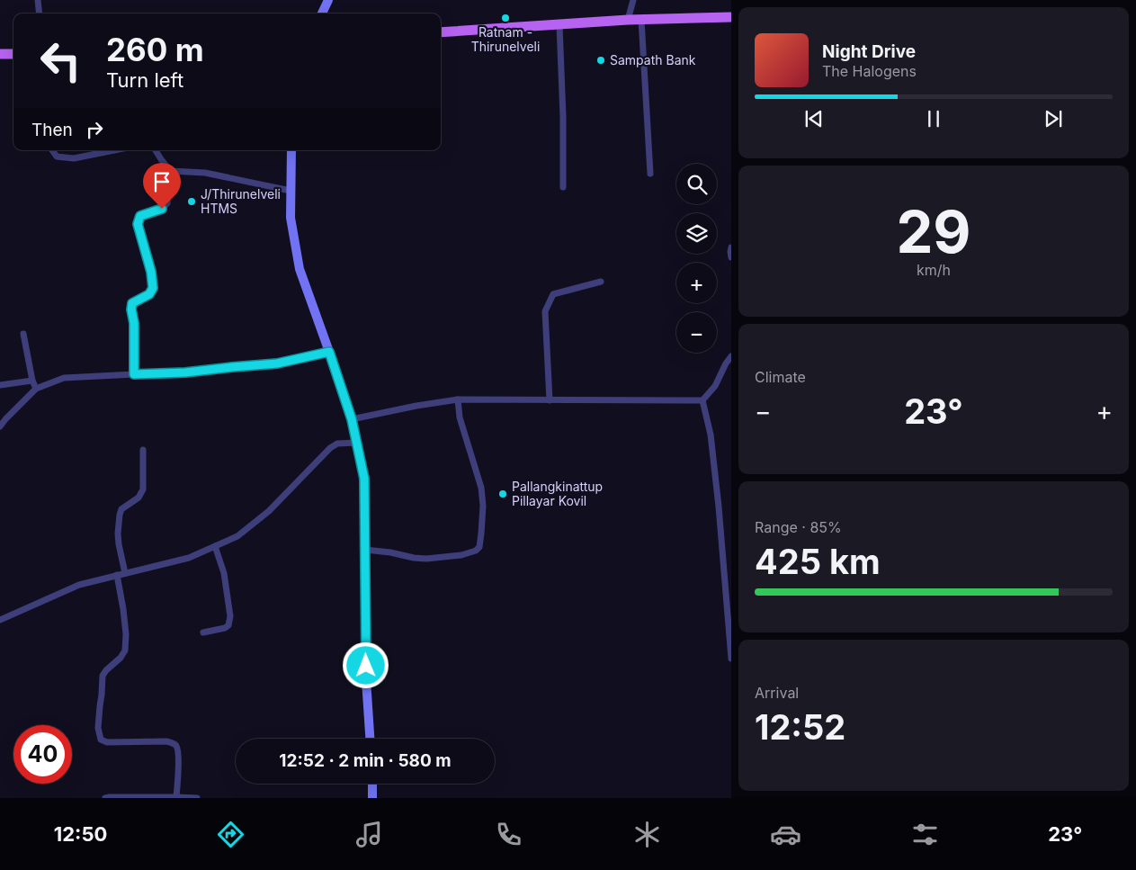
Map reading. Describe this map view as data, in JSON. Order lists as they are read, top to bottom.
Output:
{
  "places": [
    "Ratnam - Thirunelveli",
    "Sampath Bank",
    "J/Thirunelveli HTMS",
    "Pallangkinattup Pillayar Kovil"
  ],
  "page": {
    "turn": ["260 m", "Turn left"],
    "song": ["Night Drive", "The Halogens"],
    "then": "Then",
    "map_buttons": ["+", "−"],
    "tile": [
      ["29", "km/h"],
      "Climate",
      ["Range · 85%", "425 km"],
      ["Arrival", "12:52"]
    ],
    "heat": ["−", "23°", "+"],
    "limit": "40",
    "trip": "12:52 · 2 min · 580 m",
    "tabs": ["12:50", "23°"]
  }
}
